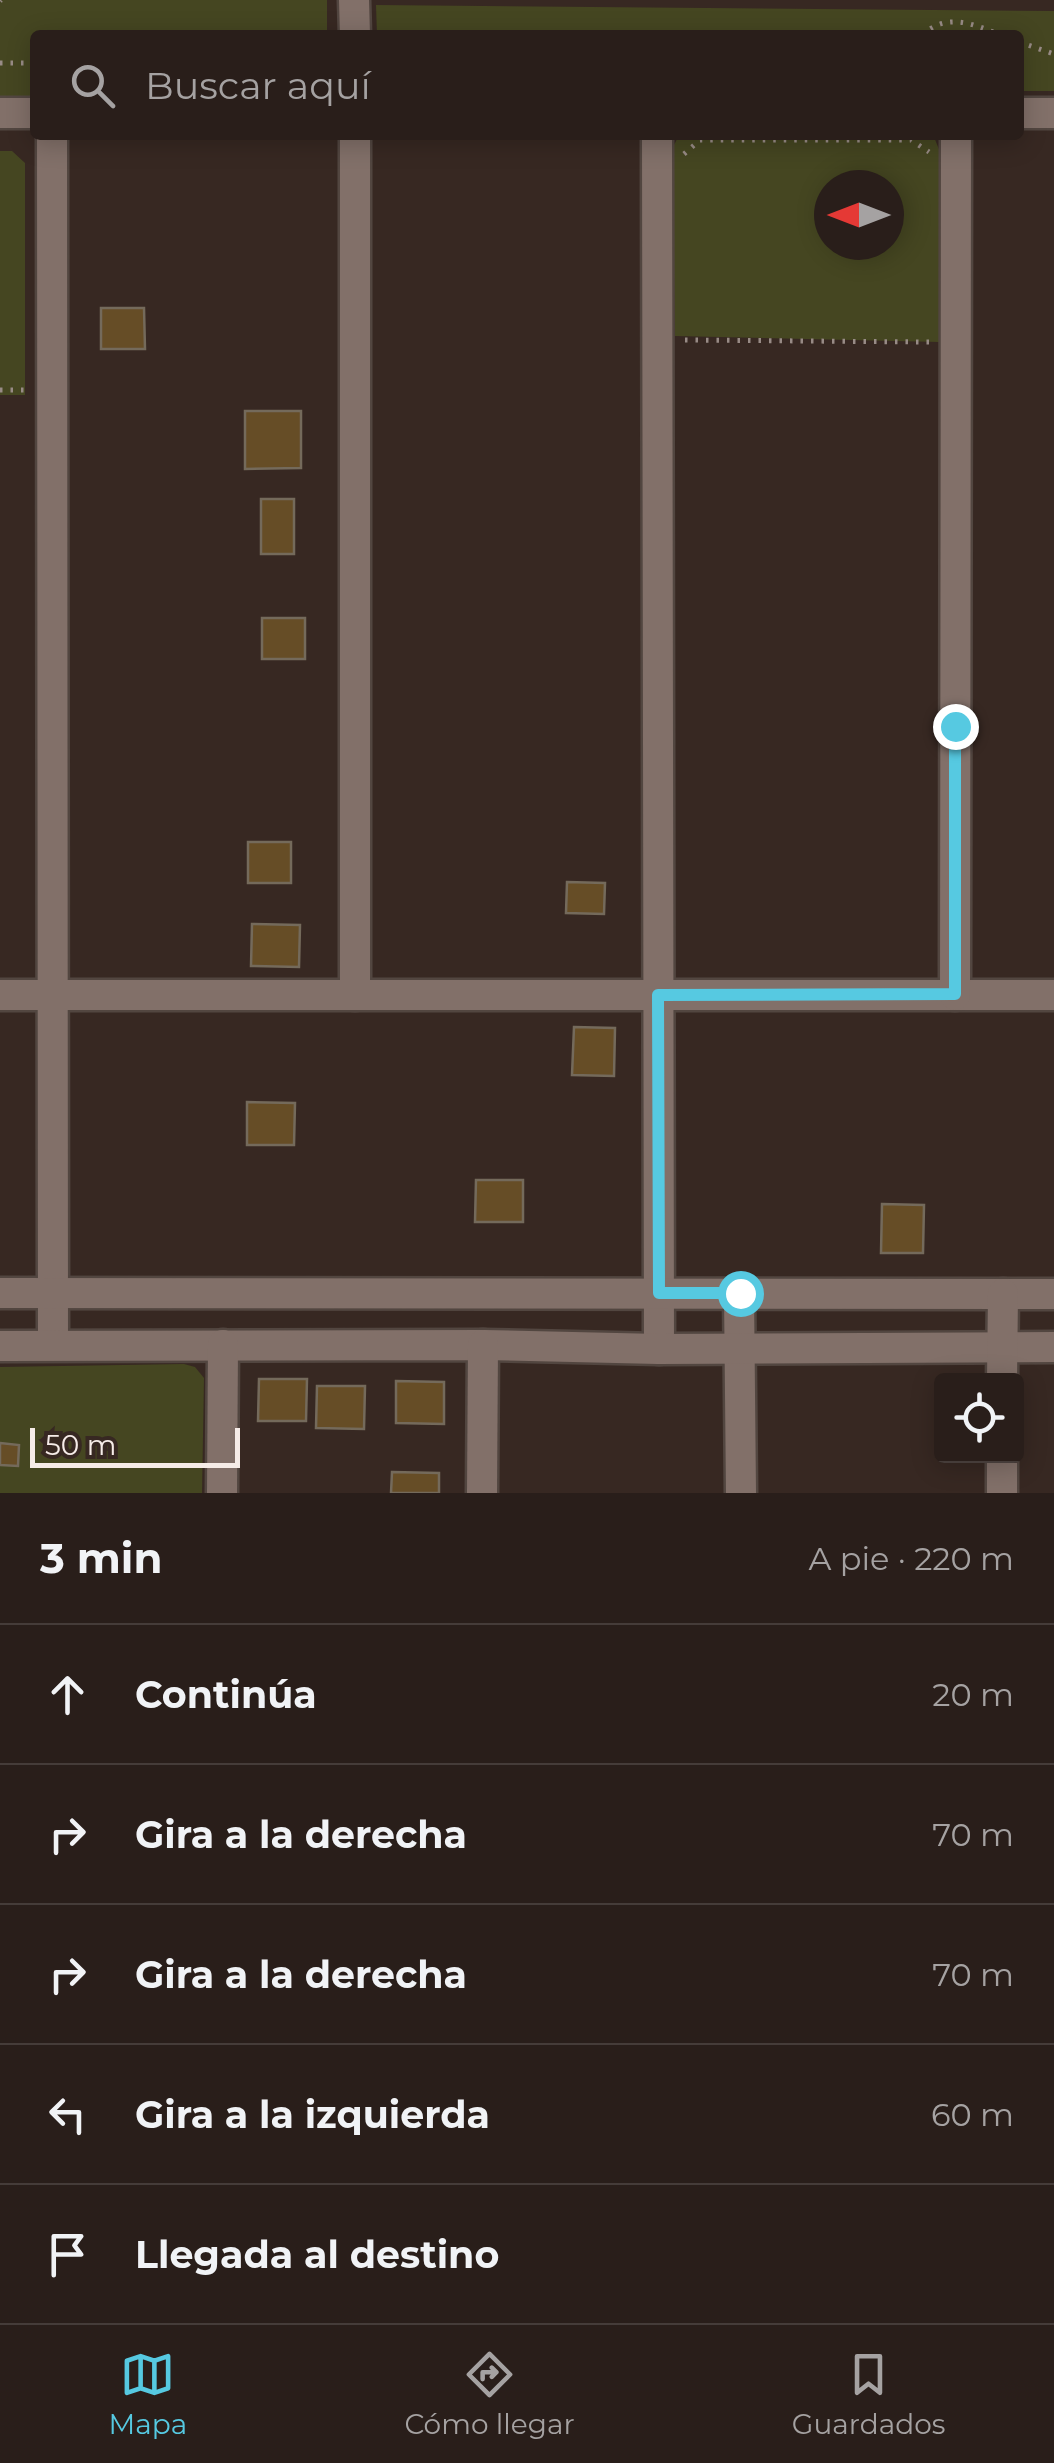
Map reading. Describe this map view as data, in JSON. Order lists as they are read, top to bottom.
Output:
{
  "scale_bar": "50 m",
  "north": "left",
  "page": {
    "search": "Buscar aquí",
    "scale": "50 m",
    "heading": ["3 min", "A pie · 220 m"],
    "list": [
      ["Continúa", "20 m"],
      ["Gira a la derecha", "70 m"],
      ["Gira a la derecha", "70 m"],
      ["Gira a la izquierda", "60 m"],
      "Llegada al destino"
    ],
    "nav": ["Mapa", "Cómo llegar", "Guardados"]
  }
}
